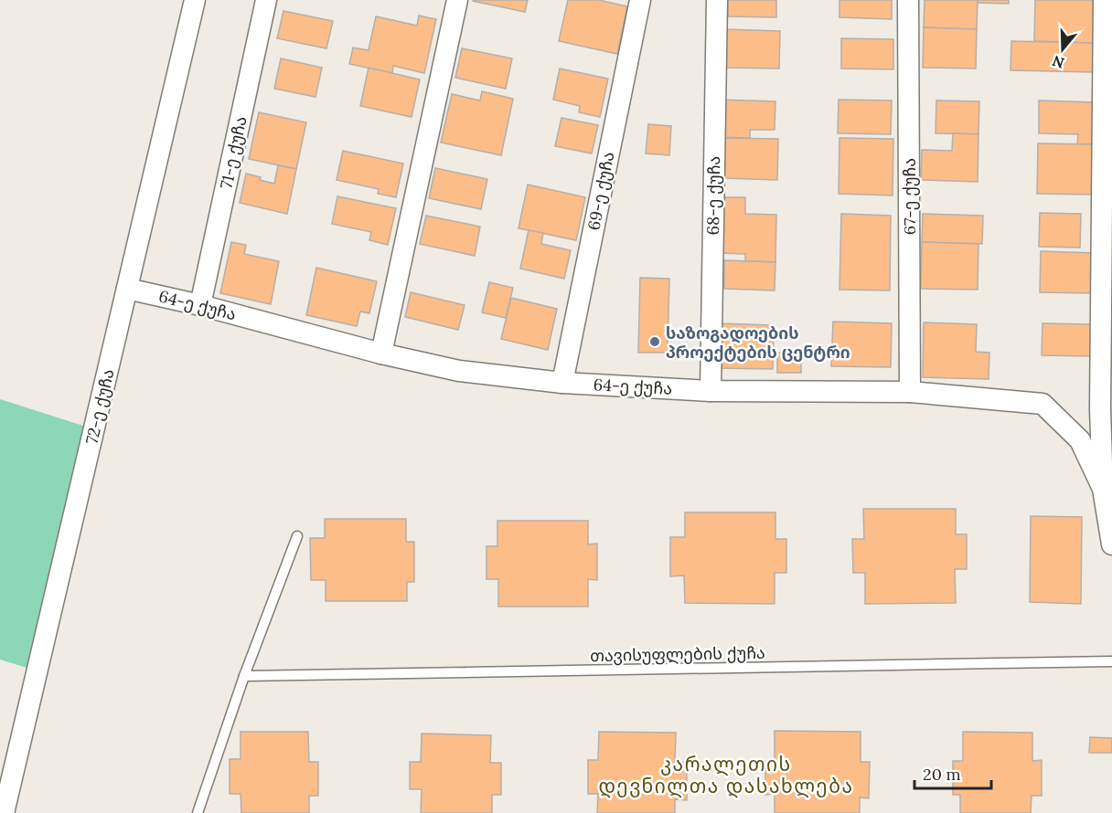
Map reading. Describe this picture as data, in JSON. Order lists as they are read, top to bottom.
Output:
{
  "streets": {
    "street": [
      "71-ე ქუჩა",
      "69-ე ქუჩა",
      "68-ე ქუჩა",
      "67-ე ქუჩა",
      "64-ე ქუჩა",
      "72-ე ქუჩა"
    ],
    "lane": ["თავისუფლების ქუჩა"]
  },
  "crossings": [
    ["71-ე ქუჩა", "64-ე ქუჩა"],
    ["69-ე ქუჩა", "64-ე ქუჩა"],
    ["68-ე ქუჩა", "64-ე ქუჩა"],
    ["67-ე ქუჩა", "64-ე ქუჩა"],
    ["64-ე ქუჩა", "72-ე ქუჩა"]
  ],
  "districts": ["კარალეთის დევნილთა დასახლება"],
  "places": ["საზოგადოების პროექტების ცენტრი"],
  "scale_bar": "20 m",
  "north": "bottom"
}
